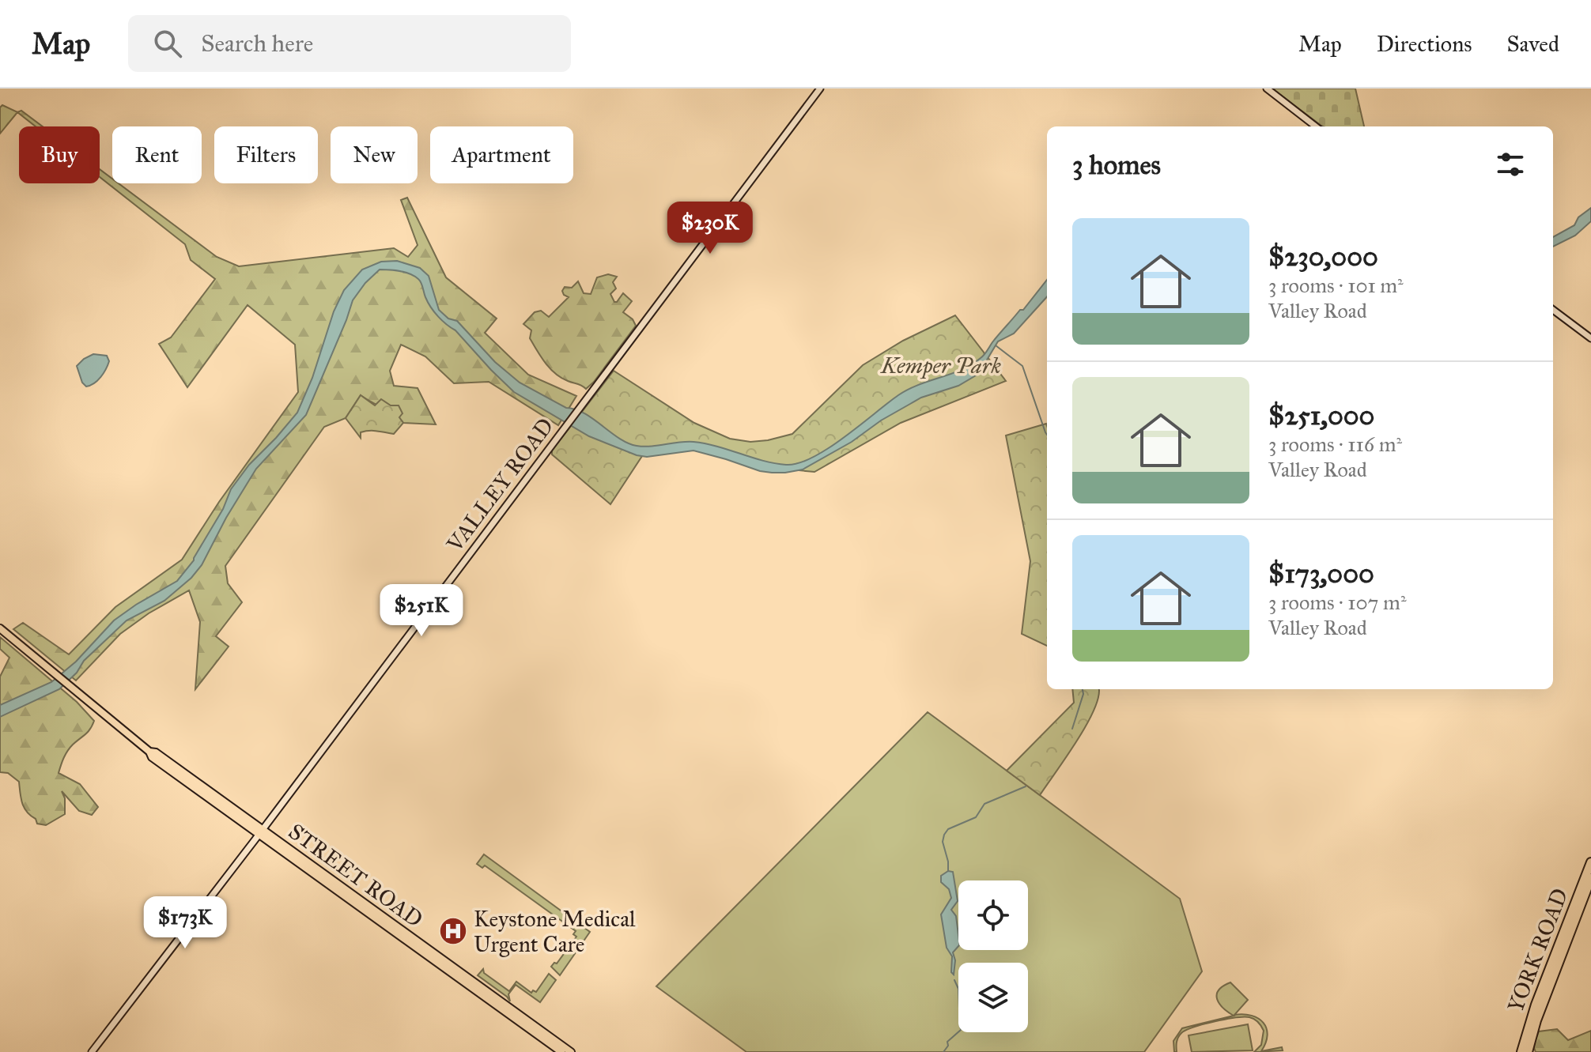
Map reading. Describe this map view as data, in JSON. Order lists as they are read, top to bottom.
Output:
{
  "streets": {
    "highway": ["YORK ROAD"],
    "main road": ["STREET ROAD"],
    "street": ["VALLEY ROAD"]
  },
  "crossings": [
    ["VALLEY ROAD", "STREET ROAD"]
  ],
  "parks": ["Kemper Park"],
  "places": {
    "hospital": ["Keystone Medical Urgent Care"]
  },
  "page": {
    "header": "Map",
    "search": "Search here",
    "nav": ["Map", "Directions", "Saved"],
    "chip": [
      "Buy",
      "Rent",
      "Filters",
      "New",
      "Apartment"
    ],
    "heading": "3 homes",
    "price": ["$230K", "$251K", "$173K"],
    "list": [
      {
        "name": "$230,000",
        "note": "3 rooms · 101 m² · Valley Road"
      },
      {
        "name": "$251,000",
        "note": "3 rooms · 116 m² · Valley Road"
      },
      {
        "name": "$173,000",
        "note": "3 rooms · 107 m² · Valley Road"
      }
    ]
  }
}
